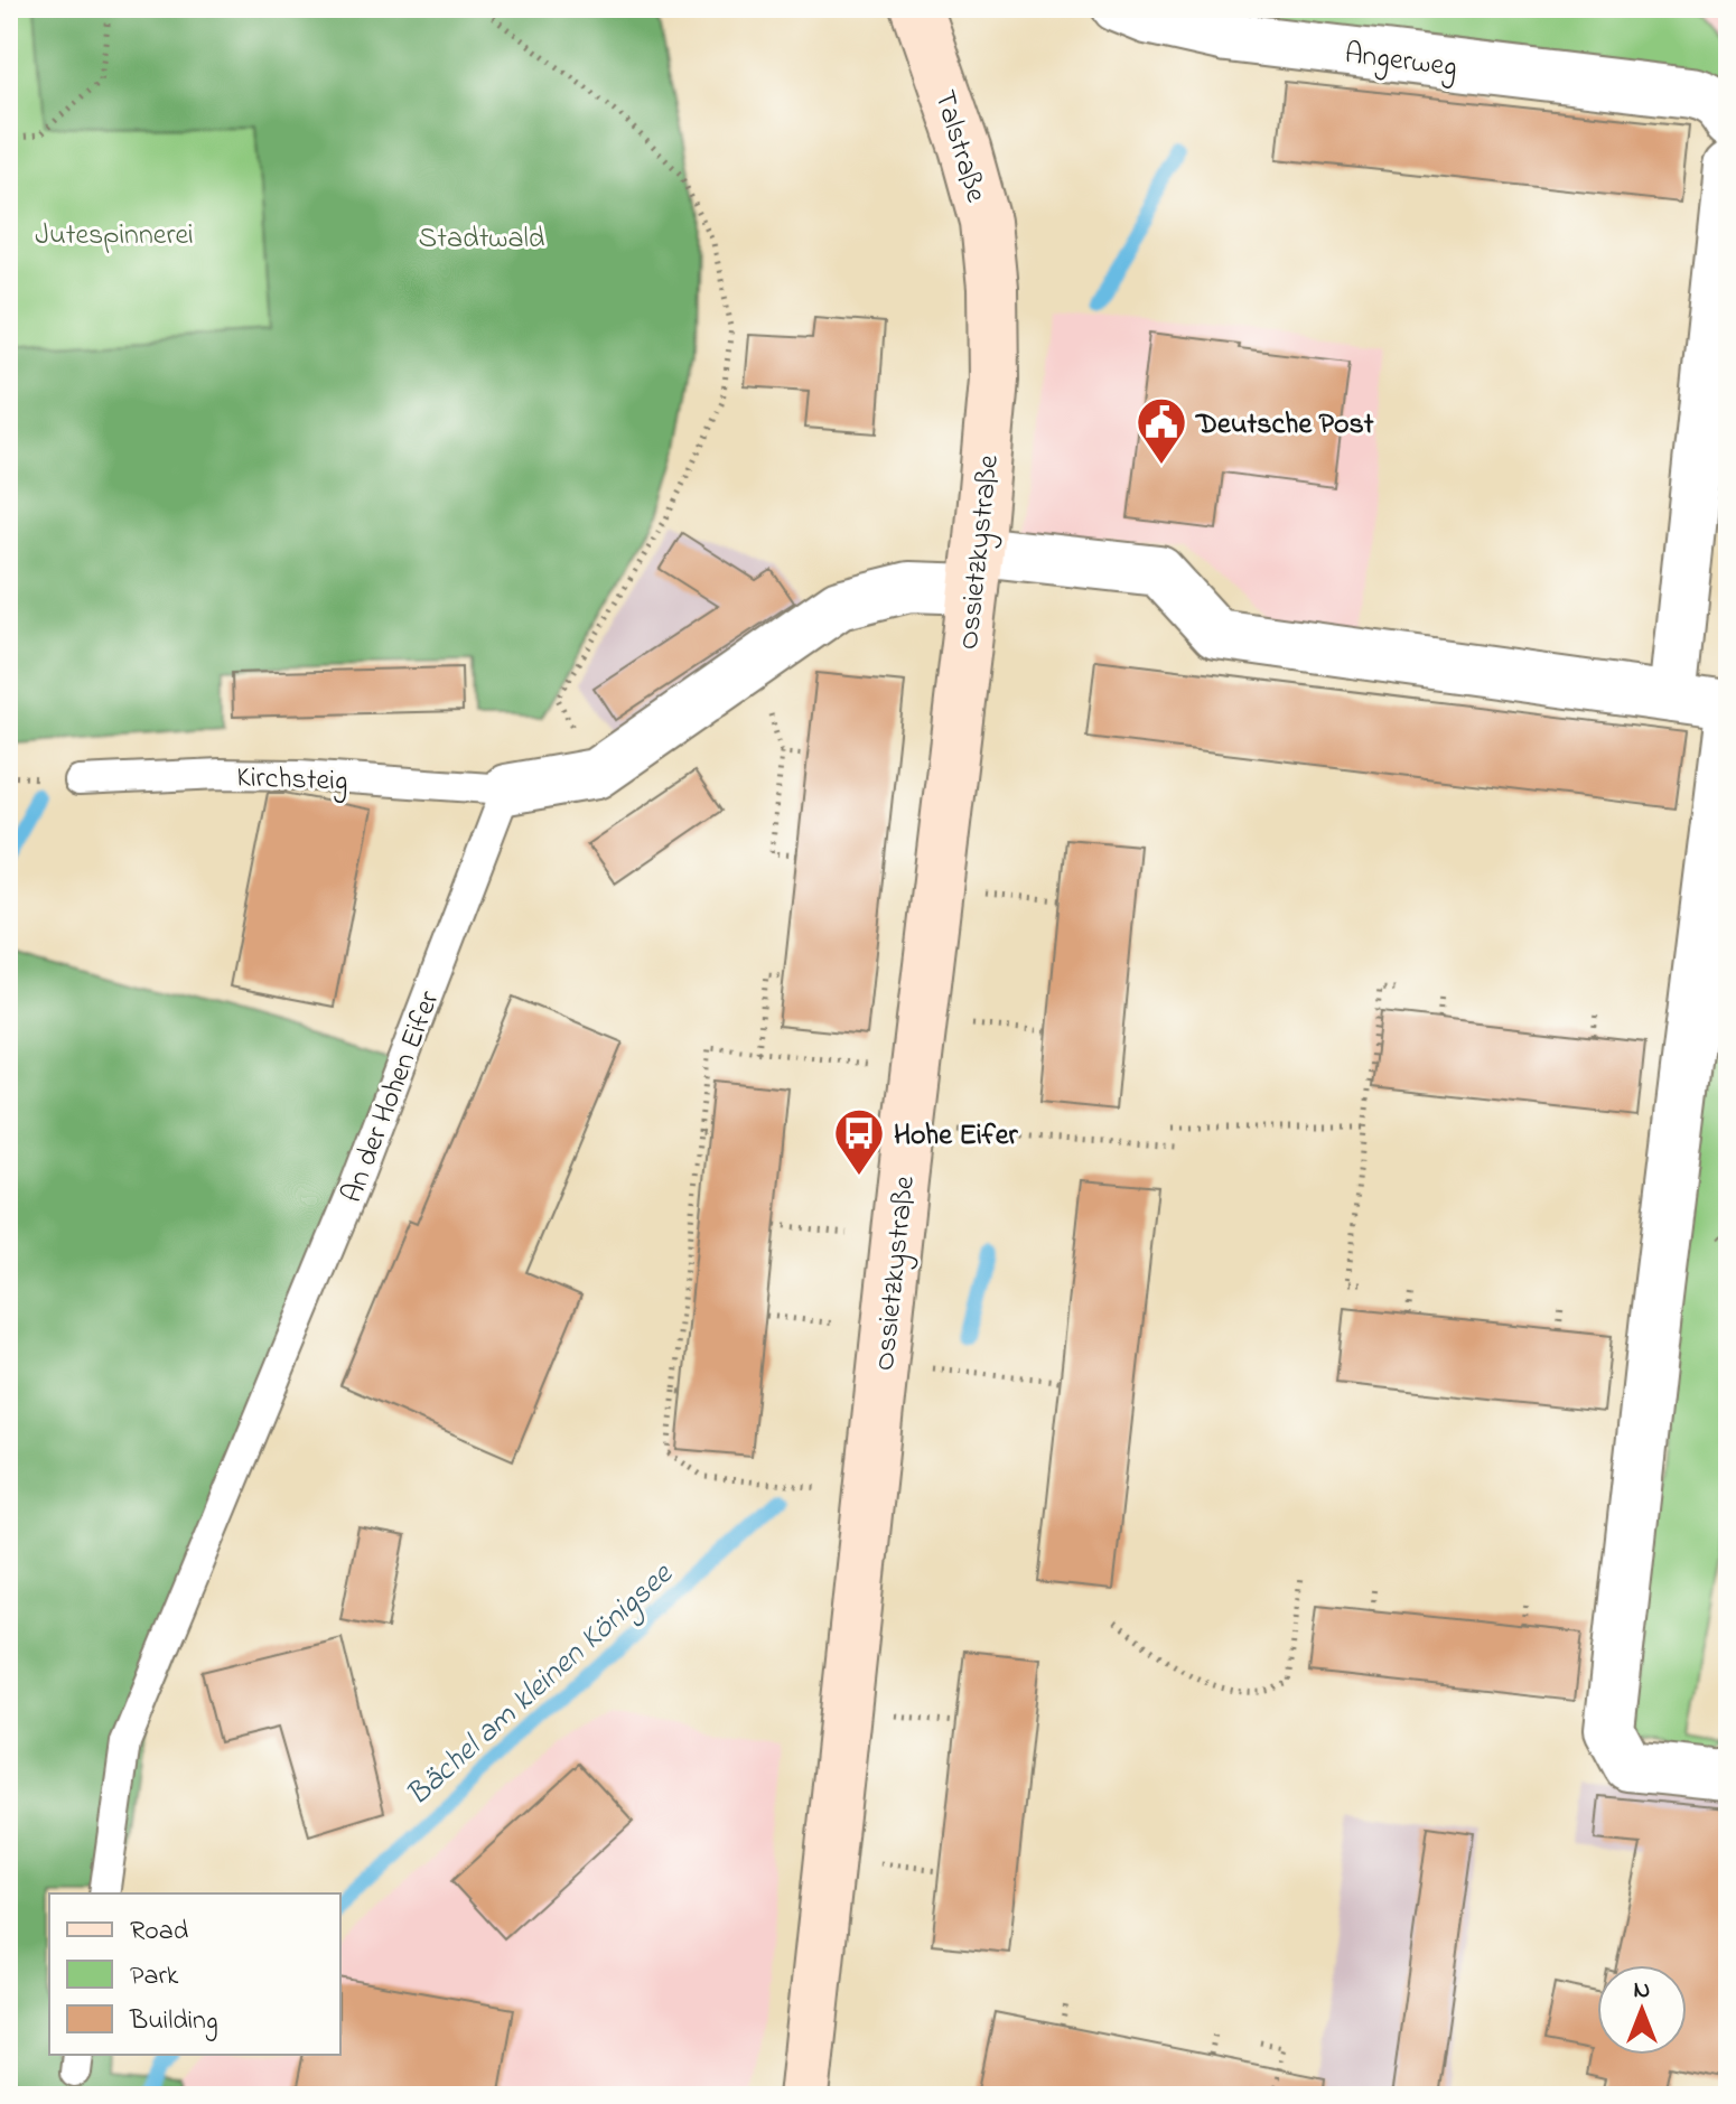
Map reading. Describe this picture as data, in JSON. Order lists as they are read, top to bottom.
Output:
{
  "streets": {
    "main road": ["Talstraße", "Ossietzkystraße"],
    "street": ["Angerweg"],
    "lane": ["Kirchsteig", "An der Hohen Eifer"]
  },
  "crossings": [
    ["Talstraße", "Ossietzkystraße"],
    ["Kirchsteig", "An der Hohen Eifer"]
  ],
  "water": ["Bächel am kleinen Königsee"],
  "parks": ["Jutespinnerei", "Stadtwald"],
  "places": {
    "public building": ["Deutsche Post"],
    "bus stop": ["Hohe Eifer"]
  },
  "legend": ["Road", "Park", "Building"],
  "north": "top"
}
